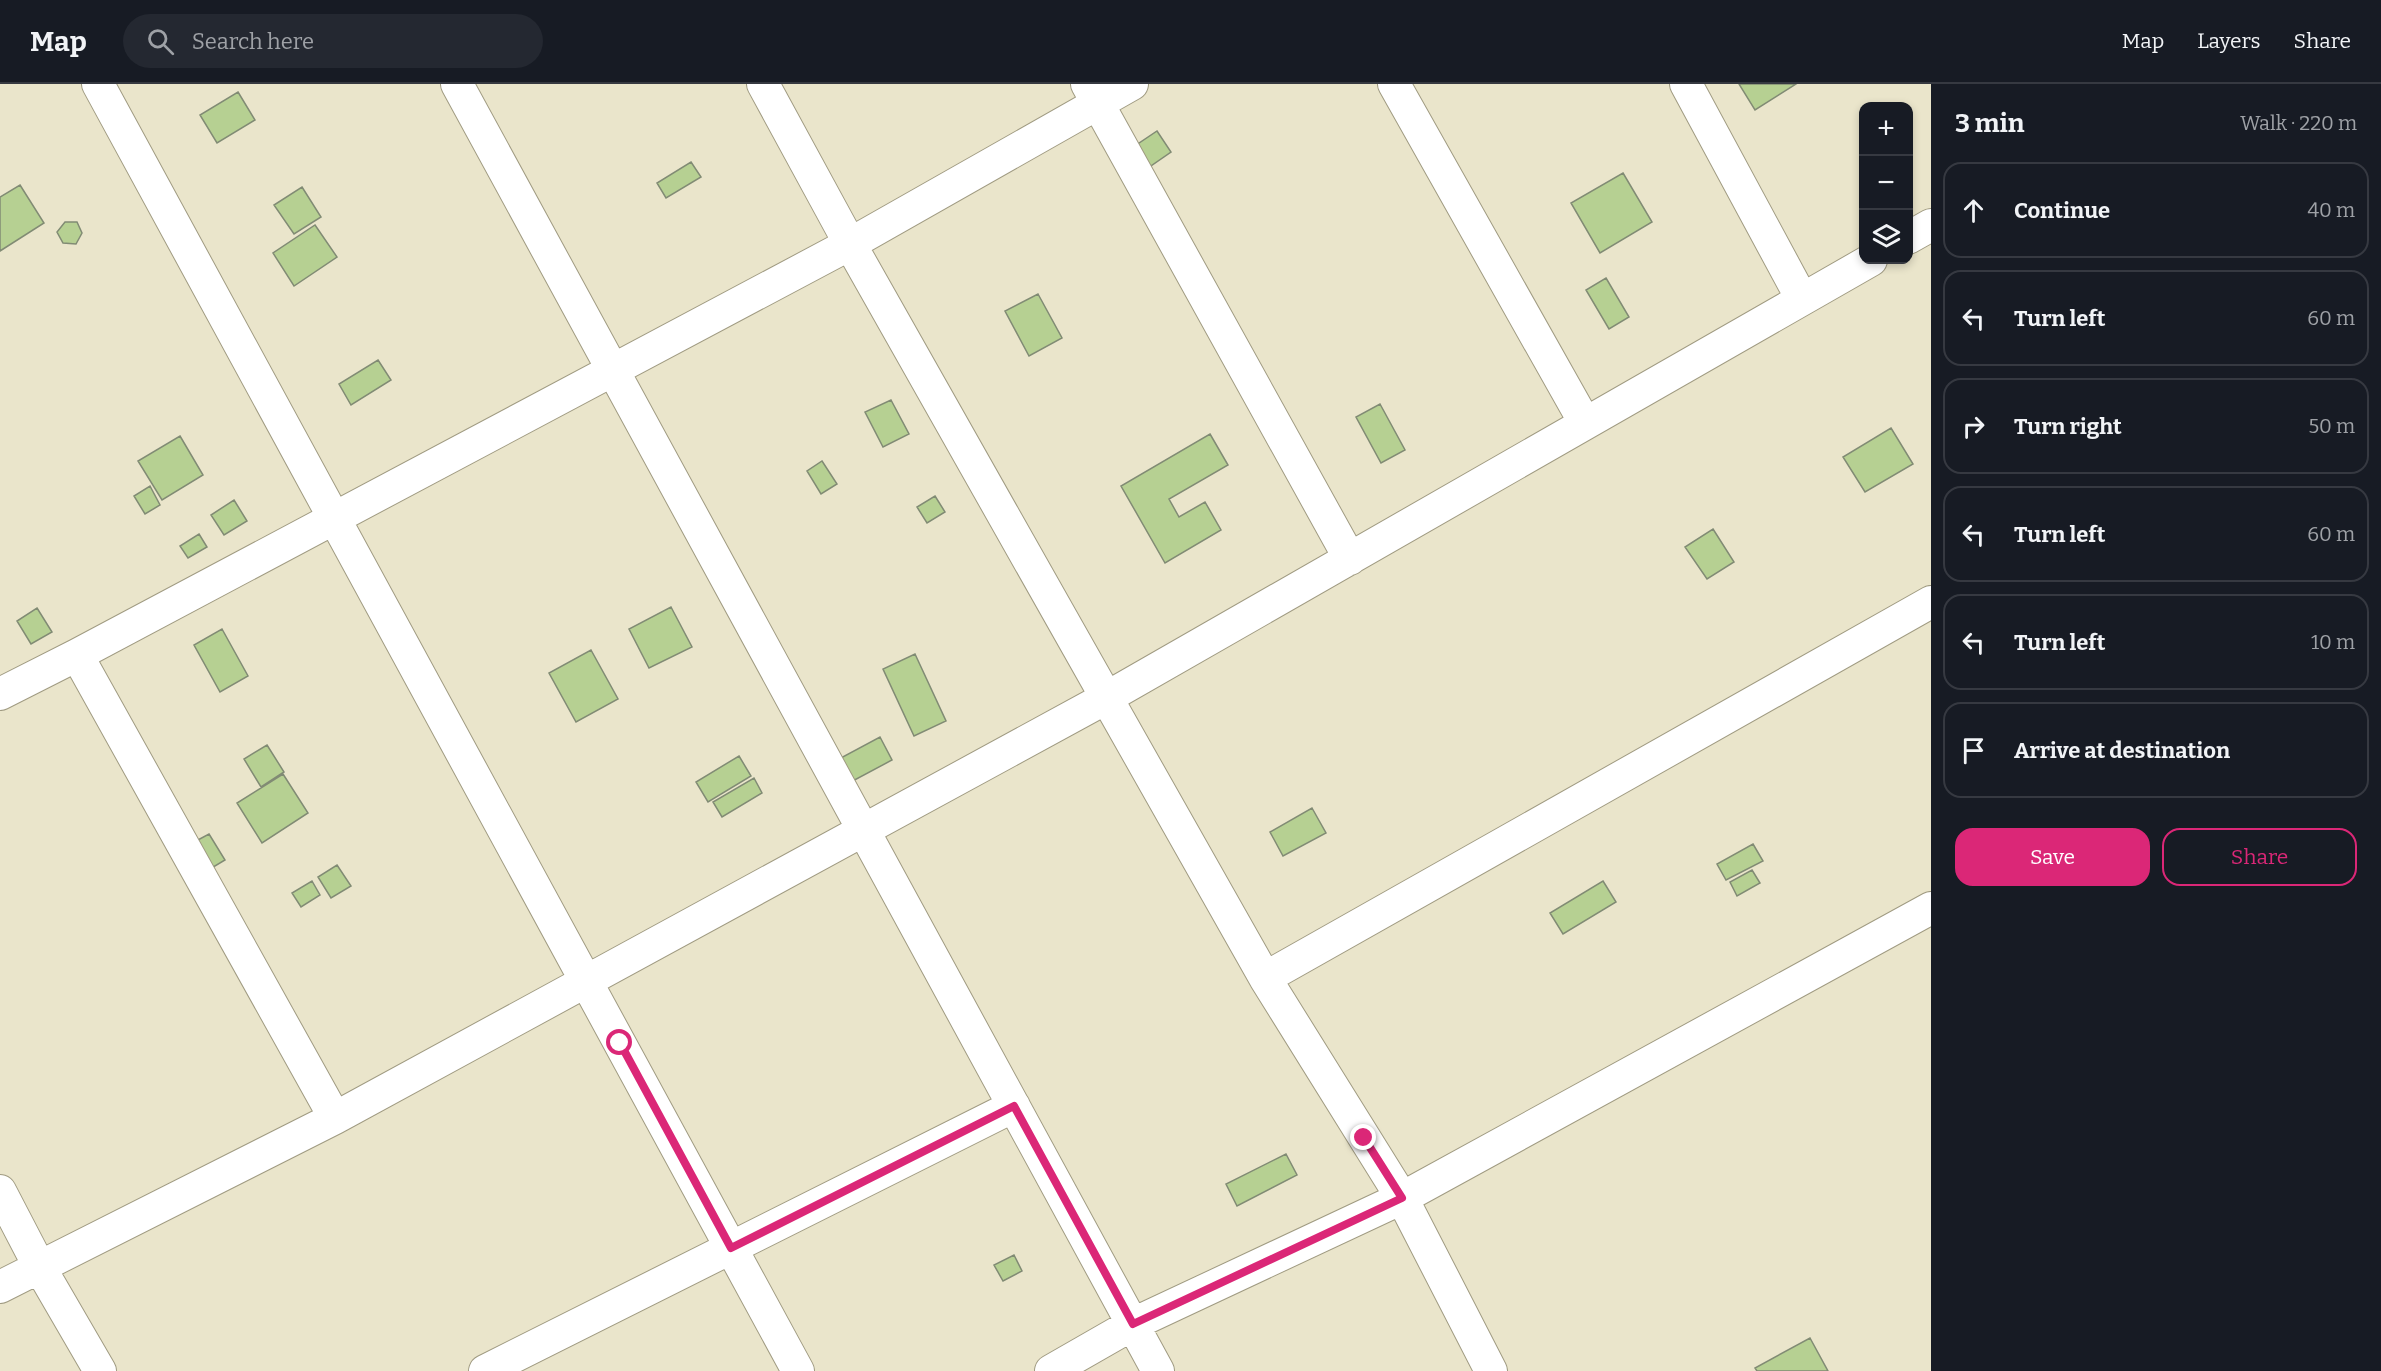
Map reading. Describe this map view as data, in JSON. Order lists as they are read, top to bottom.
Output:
{
  "page": {
    "header": "Map",
    "search": "Search here",
    "nav": ["Map", "Layers", "Share"],
    "heading": ["3 min", "Walk · 220 m"],
    "map_buttons": ["+", "−"],
    "list": [
      ["Continue", "40 m"],
      ["Turn left", "60 m"],
      ["Turn right", "50 m"],
      ["Turn left", "60 m"],
      ["Turn left", "10 m"],
      "Arrive at destination"
    ],
    "buttons": ["Save", "Share"]
  }
}
